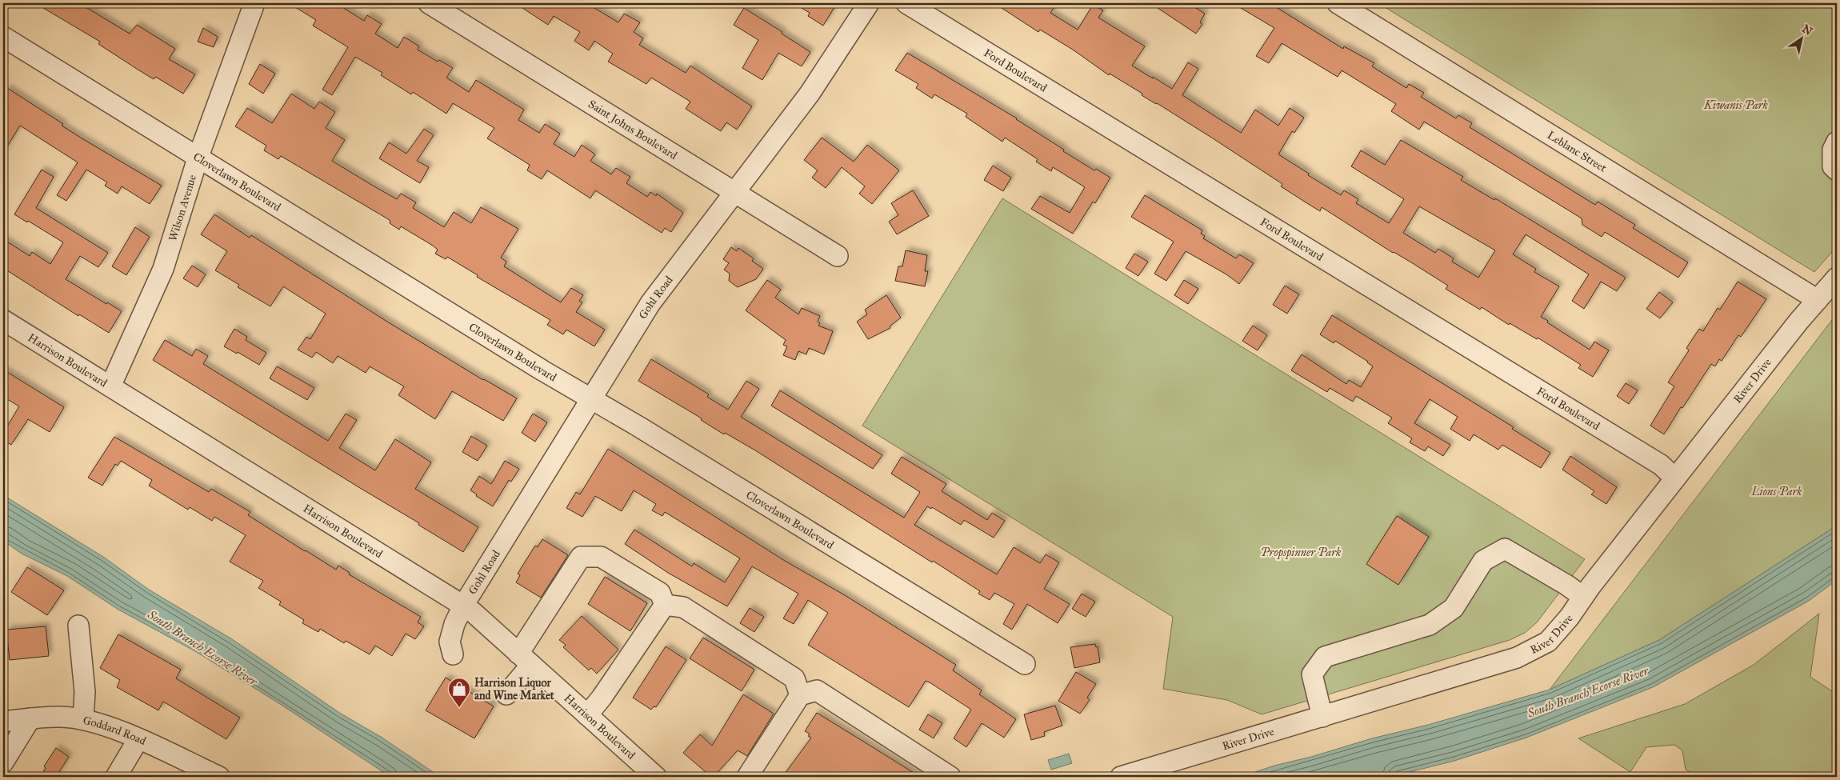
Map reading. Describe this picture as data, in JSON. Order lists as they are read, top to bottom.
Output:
{
  "streets": {
    "street": [
      "Ford Boulevard",
      "Saint Johns Boulevard",
      "Leblanc Street",
      "Cloverlawn Boulevard",
      "Wilson Avenue",
      "Gohl Road",
      "Harrison Boulevard",
      "River Drive",
      "Goddard Road"
    ]
  },
  "crossings": [
    ["Ford Boulevard", "River Drive"],
    ["Saint Johns Boulevard", "Gohl Road"],
    ["Leblanc Street", "River Drive"],
    ["Cloverlawn Boulevard", "Wilson Avenue"],
    ["Cloverlawn Boulevard", "Gohl Road"],
    ["Wilson Avenue", "Harrison Boulevard"],
    ["Gohl Road", "Harrison Boulevard"]
  ],
  "water": ["South Branch Ecorse River"],
  "parks": ["Kiwanis Park", "Lions Park", "Propspinner Park"],
  "places": {
    "shop": ["Harrison Liquor and Wine Market"]
  },
  "north": "top right"
}
